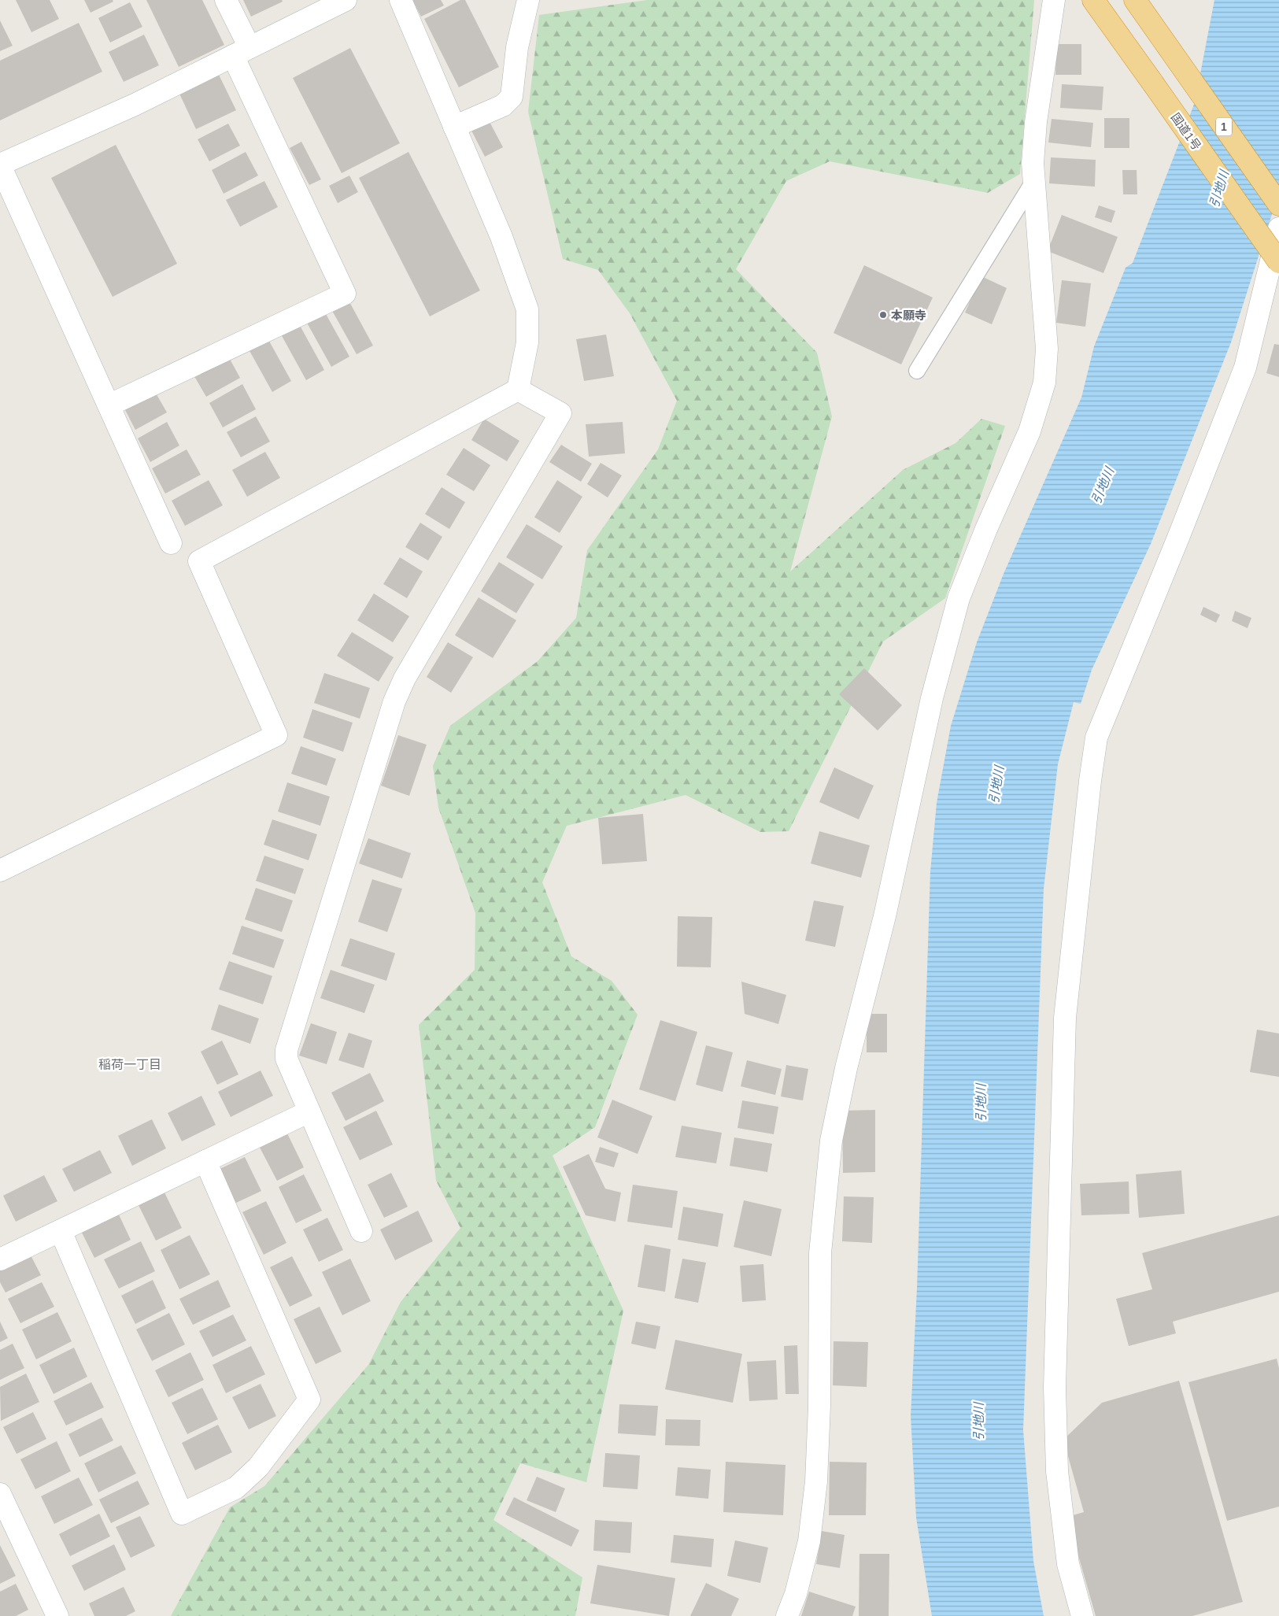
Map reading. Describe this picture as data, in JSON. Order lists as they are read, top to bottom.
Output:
{
  "streets": {
    "highway": ["1", "国道1号"]
  },
  "districts": ["稲荷一丁目"],
  "water": ["引地川"],
  "places": ["本願寺"]
}
